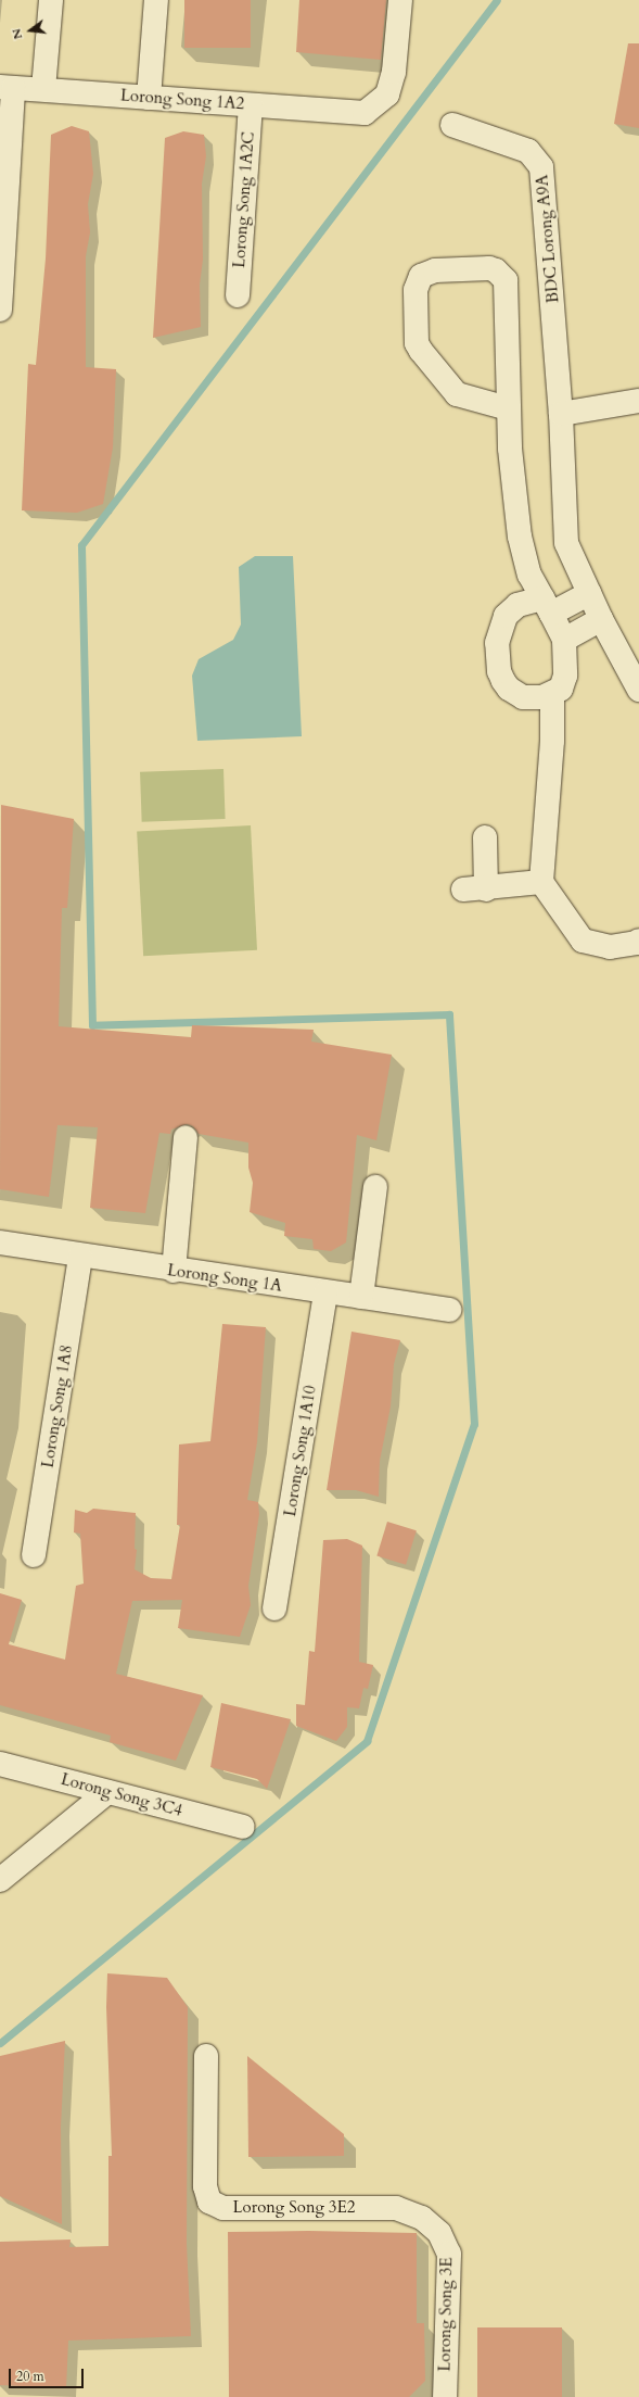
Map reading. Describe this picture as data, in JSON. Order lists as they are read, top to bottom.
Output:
{
  "streets": {
    "street": [
      "Lorong Song 1A2",
      "Lorong Song 1A2C",
      "BDC Lorong A9A",
      "Lorong Song 1A",
      "Lorong Song 1A8",
      "Lorong Song 1A10",
      "Lorong Song 3C4",
      "Lorong Song 3E2",
      "Lorong Song 3E"
    ]
  },
  "crossings": [
    ["Lorong Song 1A2", "Lorong Song 1A2C"],
    ["Lorong Song 1A", "Lorong Song 1A8"],
    ["Lorong Song 1A", "Lorong Song 1A10"],
    ["Lorong Song 3E2", "Lorong Song 3E"]
  ],
  "scale_bar": "20 m",
  "north": "left"
}
